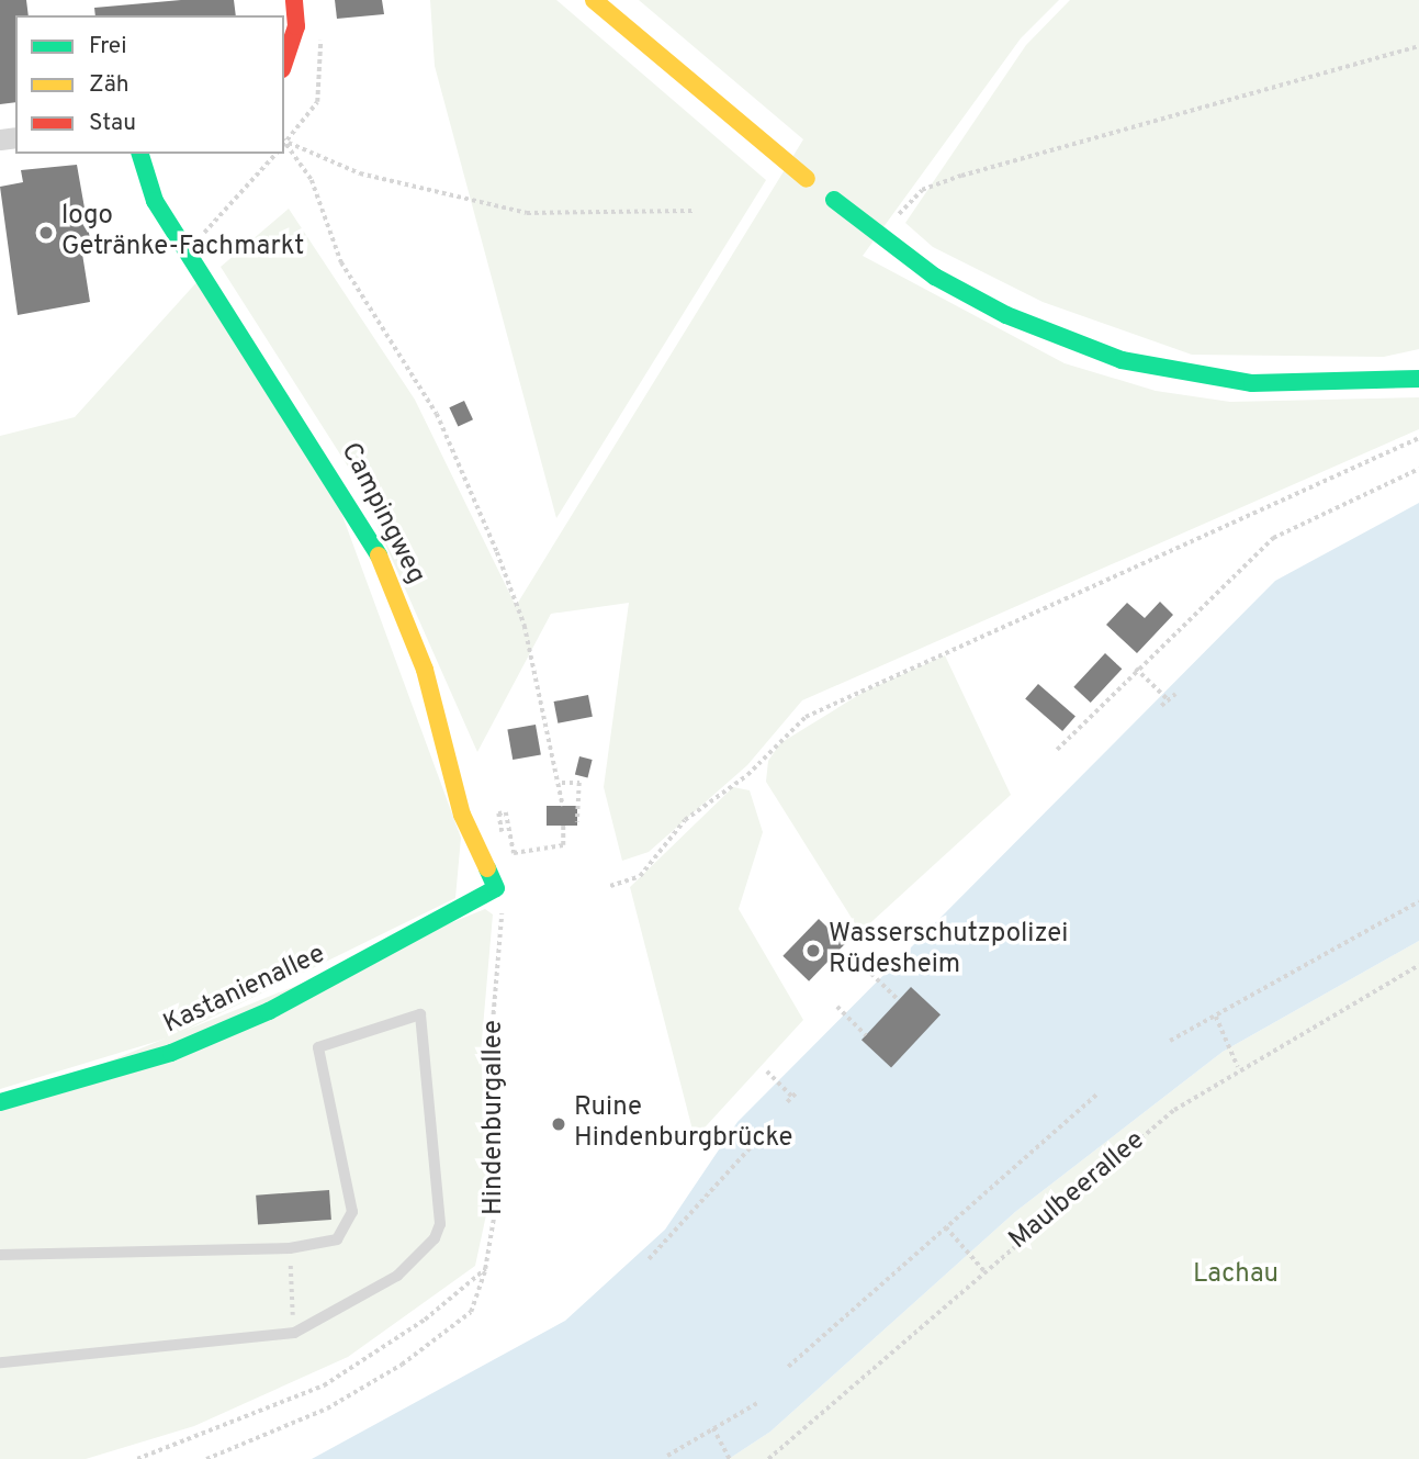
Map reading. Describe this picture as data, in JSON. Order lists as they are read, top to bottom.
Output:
{
  "streets": {
    "street": ["Campingweg", "Kastanienallee"],
    "path": ["Hindenburgallee", "Maulbeerallee"]
  },
  "crossings": [
    ["Campingweg", "Kastanienallee"],
    ["Campingweg", "Hindenburgallee"],
    ["Kastanienallee", "Hindenburgallee"]
  ],
  "parks": ["Lachau"],
  "places": ["logo Getränke-Fachmarkt", "Wasserschutzpolizei Rüdesheim", "Ruine Hindenburgbrücke"],
  "legend": ["Frei", "Zäh", "Stau"]
}
